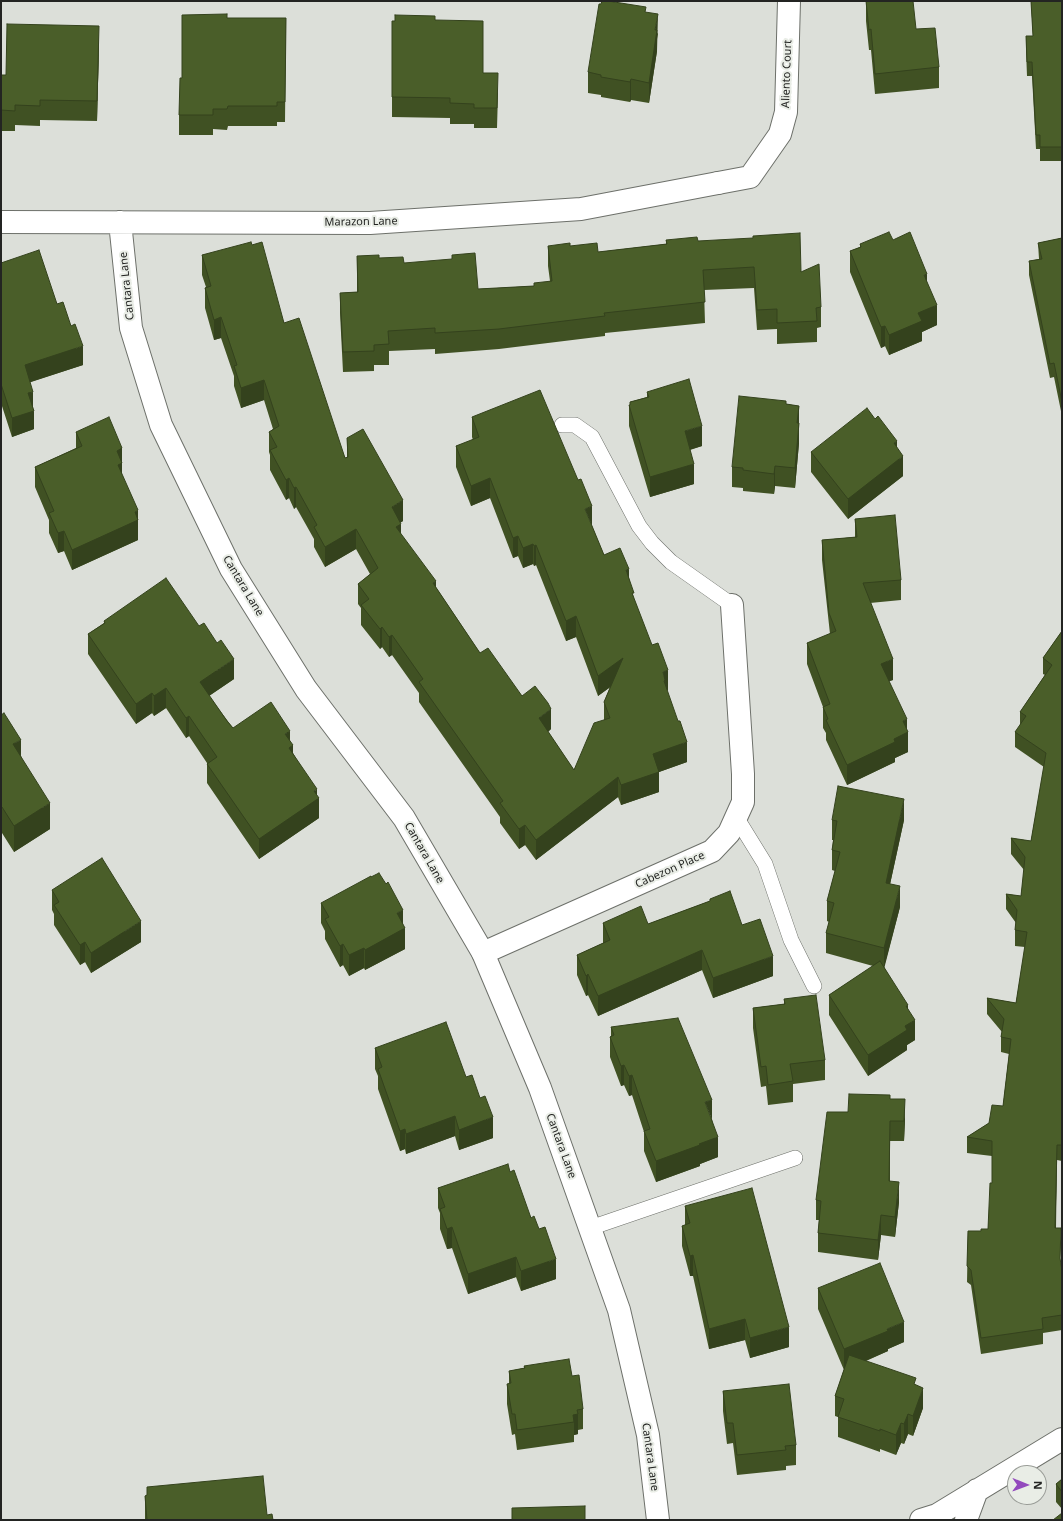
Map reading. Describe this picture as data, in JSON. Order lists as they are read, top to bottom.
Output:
{
  "streets": {
    "street": [
      "Aliento Court",
      "Marazon Lane",
      "Cantara Lane",
      "Cabezon Place"
    ]
  },
  "crossings": [
    ["Aliento Court", "Marazon Lane"],
    ["Marazon Lane", "Cantara Lane"],
    ["Cantara Lane", "Cabezon Place"]
  ],
  "north": "right"
}
